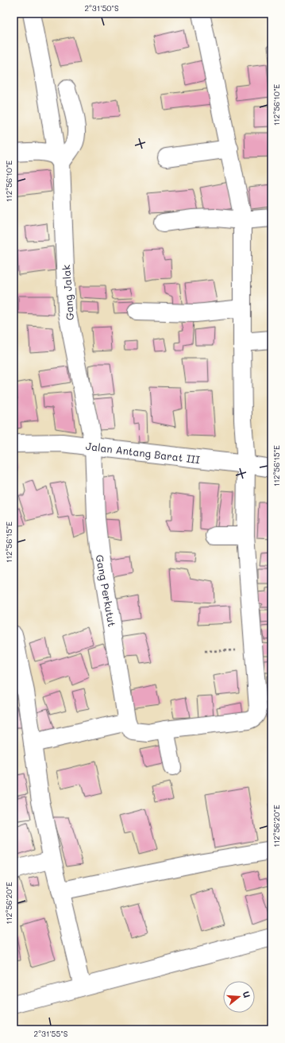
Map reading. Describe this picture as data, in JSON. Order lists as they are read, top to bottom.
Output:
{
  "streets": {
    "street": ["Gang Jalak", "Jalan Antang Barat III", "Gang Perkutut"]
  },
  "crossings": [
    ["Gang Jalak", "Jalan Antang Barat III"],
    ["Gang Jalak", "Gang Perkutut"],
    ["Jalan Antang Barat III", "Gang Perkutut"]
  ],
  "north": "right",
  "coordinates": [
    "2°31'50\"S",
    "112°56'10\"E",
    "112°56'15\"E",
    "112°56'20\"E",
    "2°31'55\"S"
  ]
}
